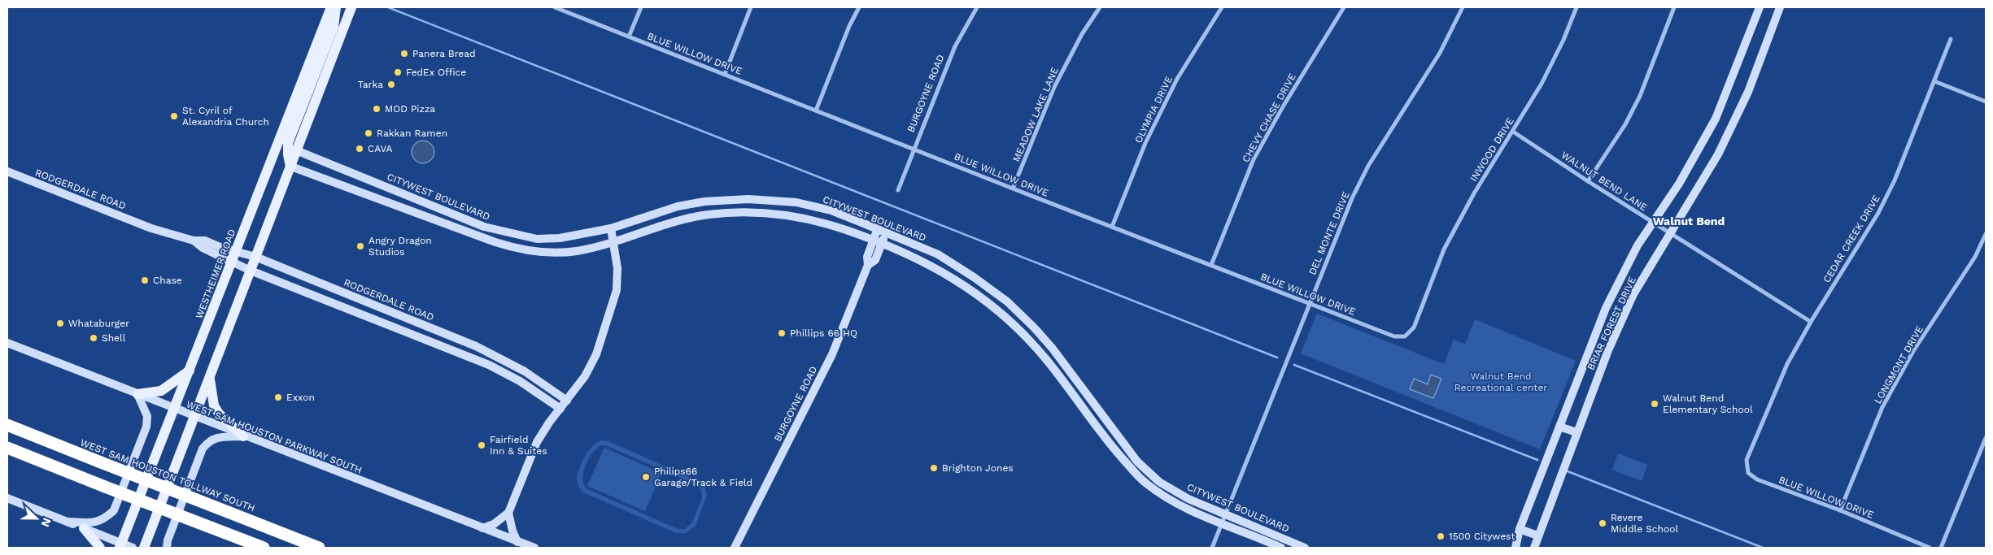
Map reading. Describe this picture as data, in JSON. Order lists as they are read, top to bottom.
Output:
{
  "streets": {
    "highway": ["WEST SAM HOUSTON TOLLWAY SOUTH"],
    "main road": ["WESTHEIMER ROAD"],
    "street": [
      "BLUE WILLOW DRIVE",
      "BURGOYNE ROAD",
      "OLYMPIA DRIVE",
      "MEADOW LAKE LANE",
      "CHEVY CHASE DRIVE",
      "INWOOD DRIVE",
      "WALNUT BEND LANE",
      "RODGERDALE ROAD",
      "CITYWEST BOULEVARD",
      "DEL MONTE DRIVE",
      "CEDAR CREEK DRIVE",
      "BRIAR FOREST DRIVE",
      "LONGMONT DRIVE",
      "WEST SAM HOUSTON PARKWAY SOUTH"
    ]
  },
  "crossings": [
    ["BLUE WILLOW DRIVE", "BURGOYNE ROAD"],
    ["BLUE WILLOW DRIVE", "OLYMPIA DRIVE"],
    ["BLUE WILLOW DRIVE", "MEADOW LAKE LANE"],
    ["BLUE WILLOW DRIVE", "CHEVY CHASE DRIVE"],
    ["BLUE WILLOW DRIVE", "INWOOD DRIVE"],
    ["BLUE WILLOW DRIVE", "DEL MONTE DRIVE"],
    ["BLUE WILLOW DRIVE", "CEDAR CREEK DRIVE"],
    ["BLUE WILLOW DRIVE", "LONGMONT DRIVE"],
    ["BURGOYNE ROAD", "CITYWEST BOULEVARD"],
    ["INWOOD DRIVE", "WALNUT BEND LANE"],
    ["WALNUT BEND LANE", "CEDAR CREEK DRIVE"],
    ["WALNUT BEND LANE", "BRIAR FOREST DRIVE"],
    ["RODGERDALE ROAD", "WESTHEIMER ROAD"],
    ["CITYWEST BOULEVARD", "DEL MONTE DRIVE"],
    ["WESTHEIMER ROAD", "WEST SAM HOUSTON PARKWAY SOUTH"]
  ],
  "districts": ["Walnut Bend"],
  "parks": ["Walnut Bend Recreational center"],
  "places": [
    "Panera Bread",
    "FedEx Office",
    "Tarka",
    "MOD Pizza",
    "St. Cyril of Alexandria Church",
    "Rakkan Ramen",
    "CAVA",
    "Angry Dragon Studios",
    "Chase",
    "Whataburger",
    "Phillips 66 HQ",
    "Shell",
    "Exxon",
    "Walnut Bend Elementary School",
    "Fairfield Inn & Suites",
    "Brighton Jones",
    "Philips66 Garage/Track & Field",
    "Revere Middle School",
    "1500 Citywest"
  ],
  "north": "right"
}
